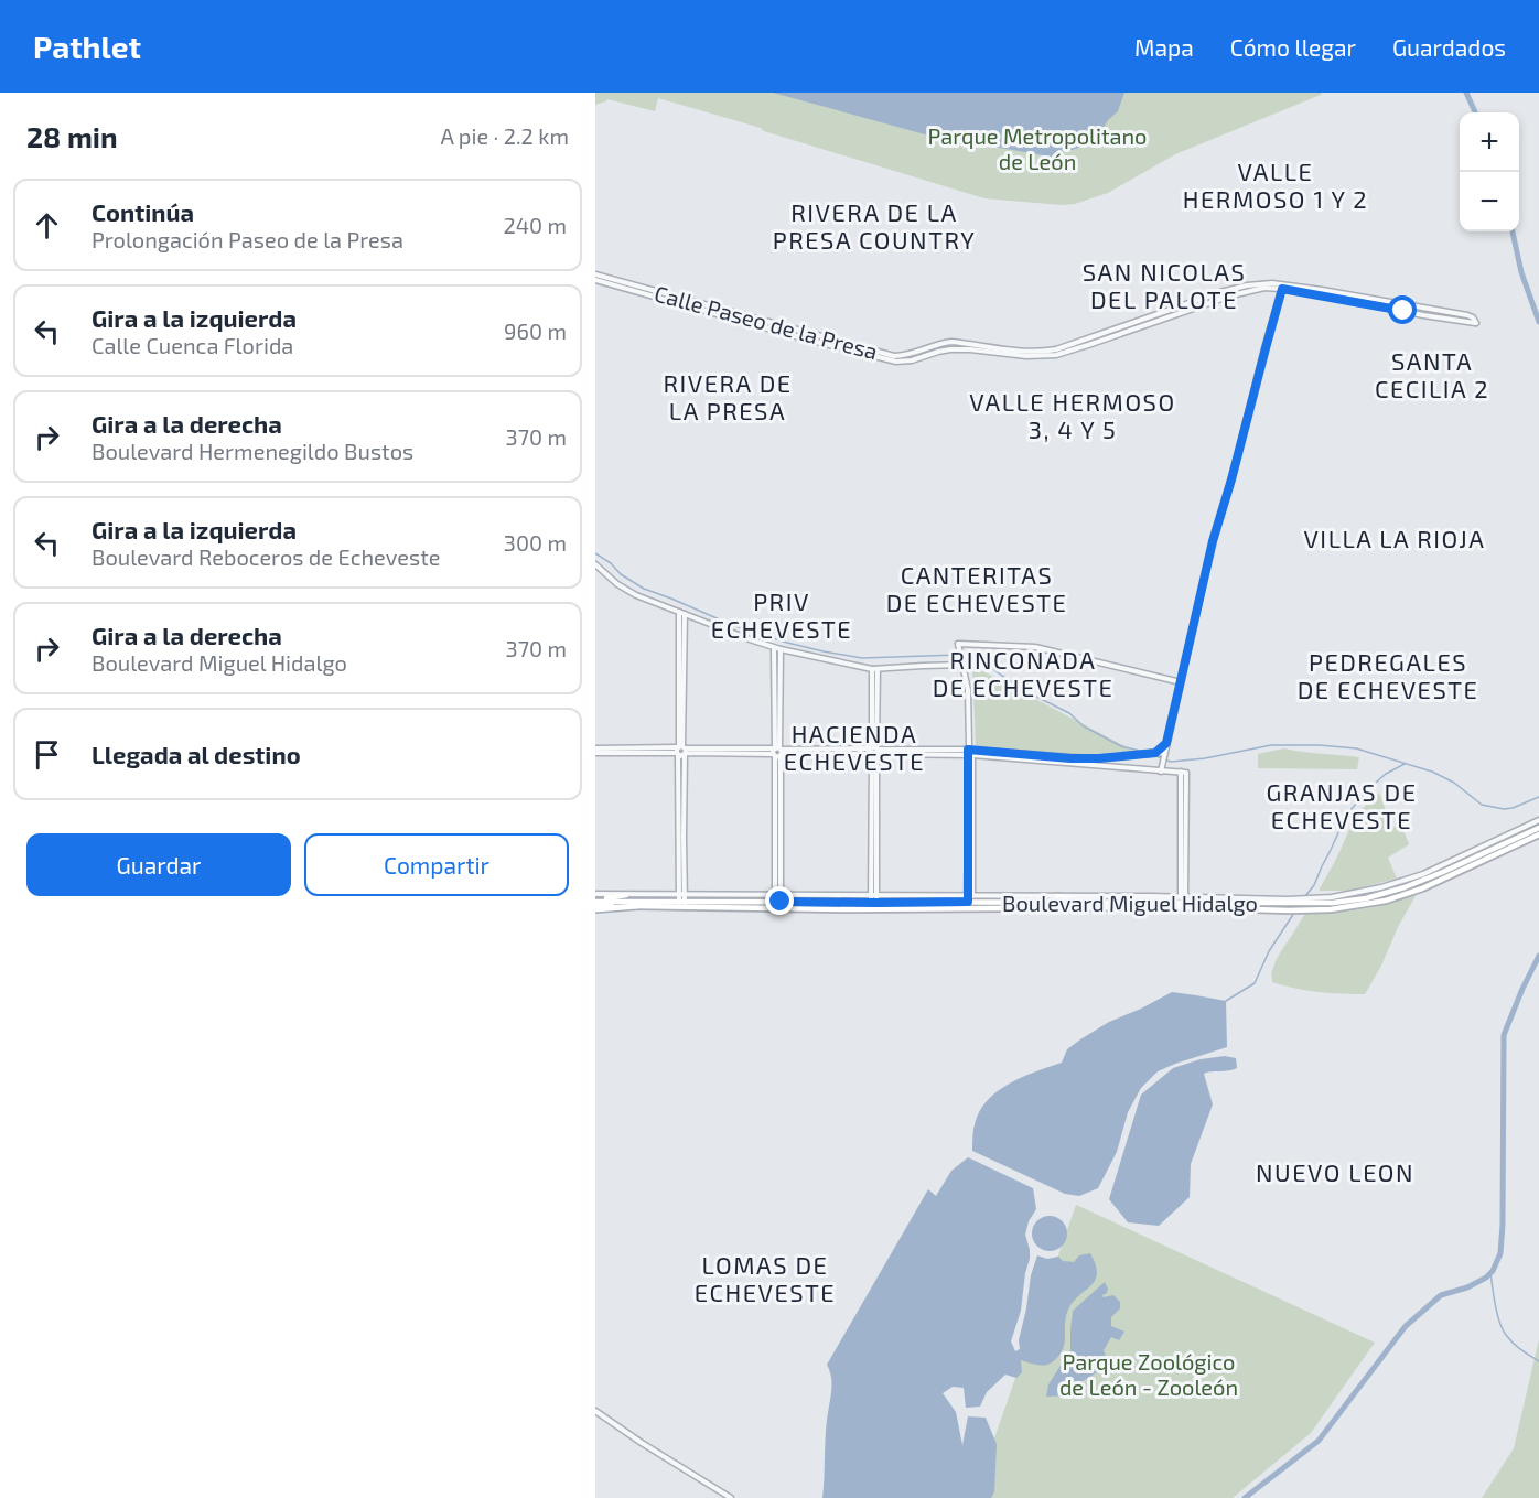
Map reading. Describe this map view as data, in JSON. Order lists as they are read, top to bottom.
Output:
{
  "streets": {
    "main road": ["Boulevard Miguel Hidalgo"],
    "street": ["Calle Paseo de la Presa"]
  },
  "districts": [
    "VALLE HERMOSO 1 Y 2",
    "RIVERA DE LA PRESA COUNTRY",
    "SAN NICOLAS DEL PALOTE",
    "SANTA CECILIA 2",
    "RIVERA DE LA PRESA",
    "VALLE HERMOSO 3, 4 Y 5",
    "VILLA LA RIOJA",
    "CANTERITAS DE ECHEVESTE",
    "PRIV ECHEVESTE",
    "RINCONADA DE ECHEVESTE",
    "PEDREGALES DE ECHEVESTE",
    "HACIENDA ECHEVESTE",
    "GRANJAS DE ECHEVESTE",
    "NUEVO LEON",
    "LOMAS DE ECHEVESTE"
  ],
  "parks": ["Parque Metropolitano de León", "Parque Zoológico de León - Zooleón"],
  "page": {
    "header": "Pathlet",
    "nav": ["Mapa", "Cómo llegar", "Guardados"],
    "heading": ["28 min", "A pie · 2.2 km"],
    "map_buttons": ["+", "−"],
    "list": [
      ["Continúa", "Prolongación Paseo de la Presa", "240 m"],
      ["Gira a la izquierda", "Calle Cuenca Florida", "960 m"],
      ["Gira a la derecha", "Boulevard Hermenegildo Bustos", "370 m"],
      ["Gira a la izquierda", "Boulevard Reboceros de Echeveste", "300 m"],
      ["Gira a la derecha", "Boulevard Miguel Hidalgo", "370 m"],
      "Llegada al destino"
    ],
    "buttons": ["Guardar", "Compartir"]
  }
}
